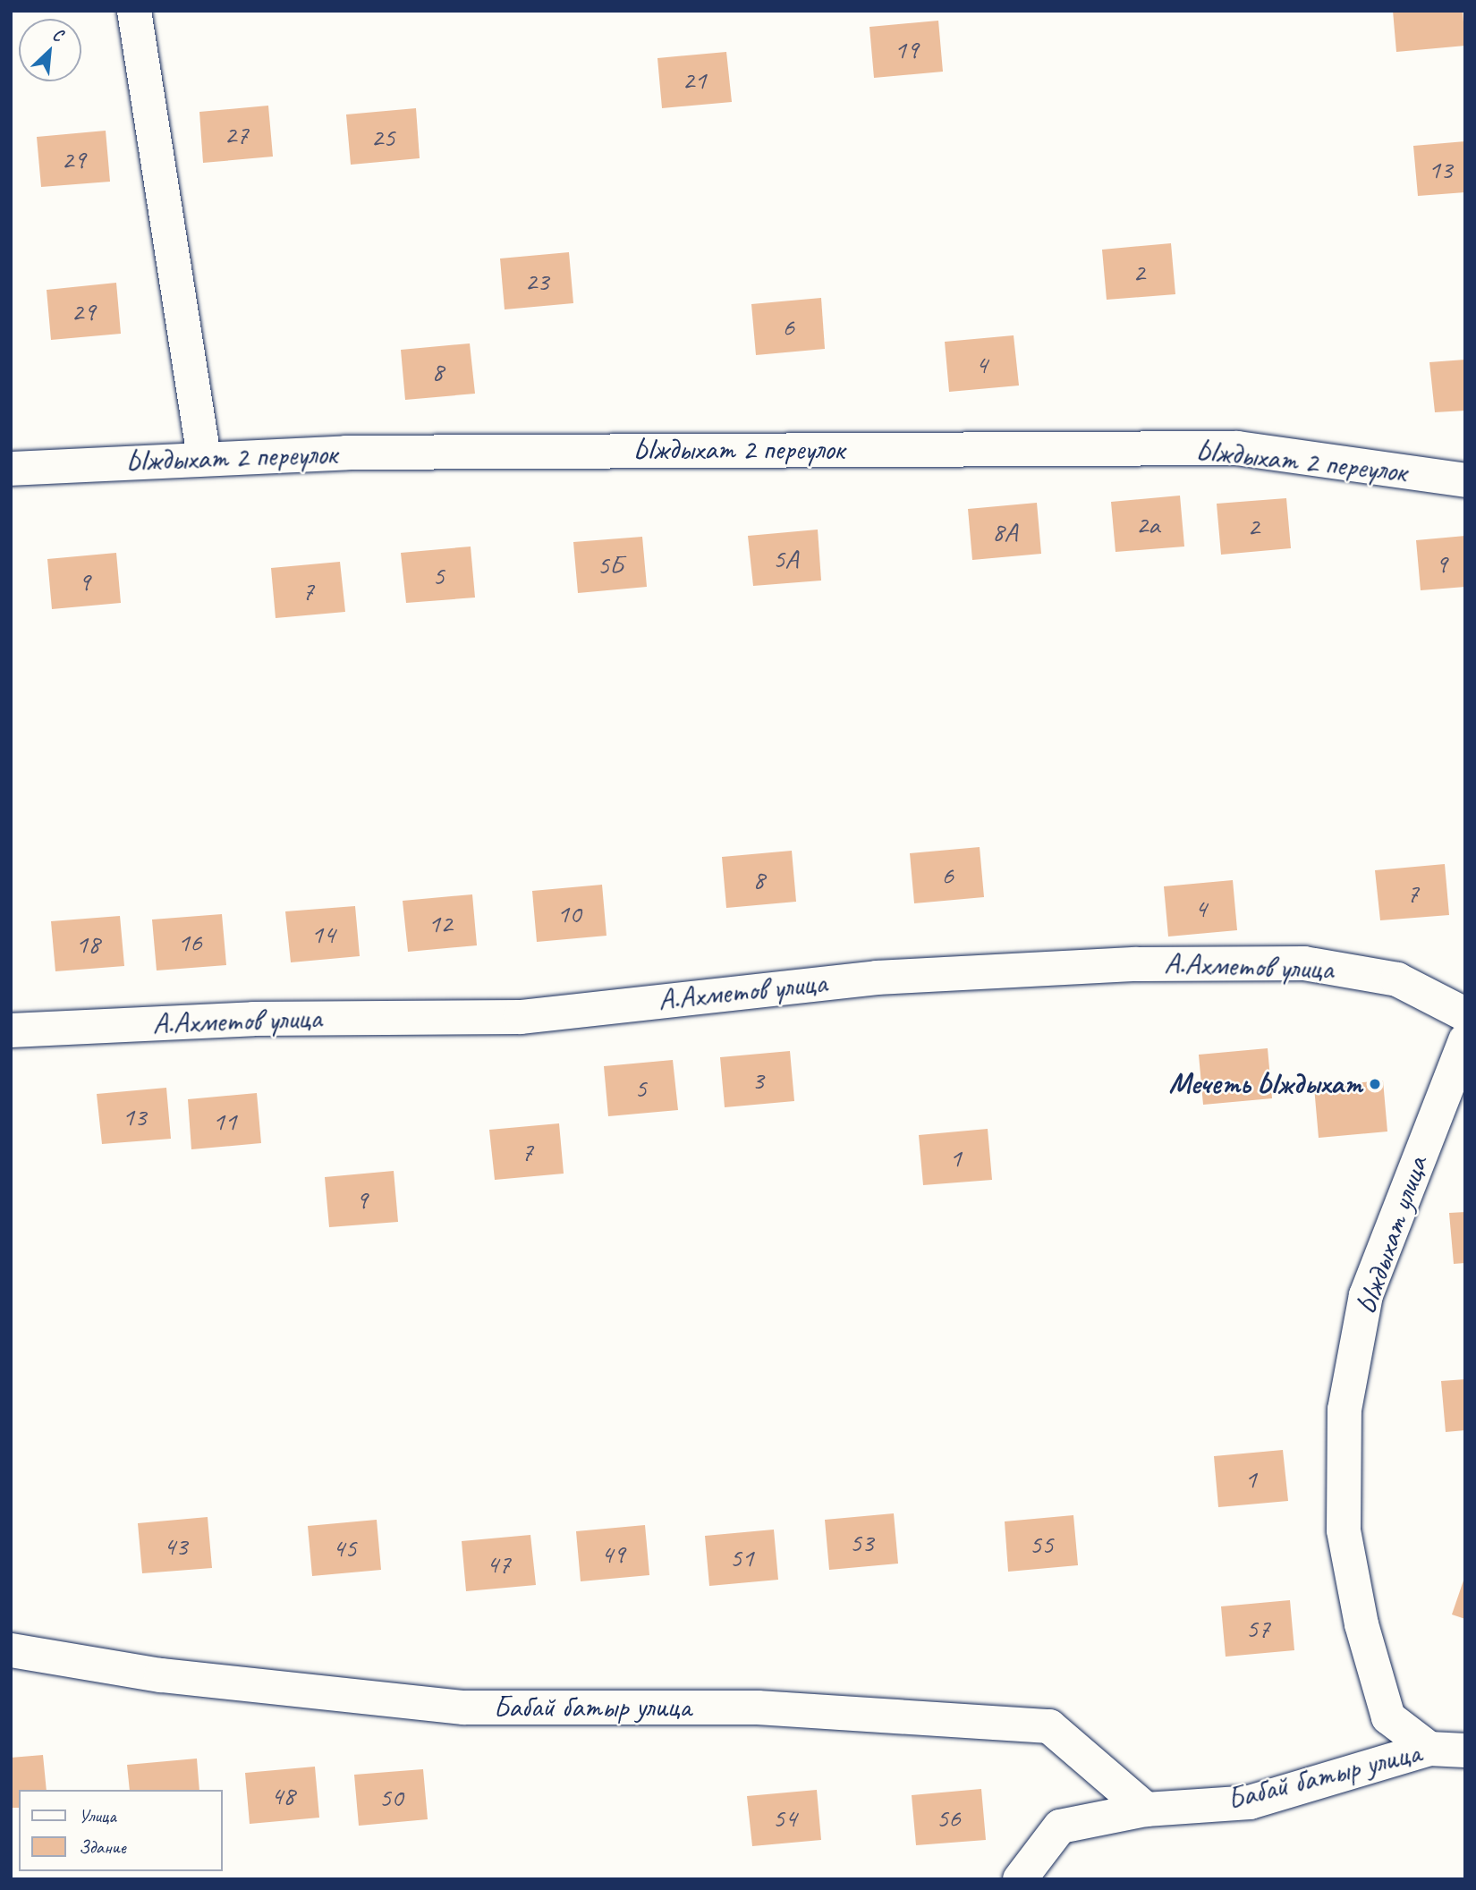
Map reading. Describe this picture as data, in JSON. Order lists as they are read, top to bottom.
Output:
{
  "streets": {
    "street": [
      "Ыждыхат 2 переулок",
      "А.Ахметов улица",
      "Ыждыхат улица",
      "Бабай батыр улица"
    ]
  },
  "crossings": [
    ["Ыждыхат улица", "Бабай батыр улица"]
  ],
  "places": ["Мечеть Ыждыхат"],
  "house_numbers": [
    "19",
    "21",
    "27",
    "25",
    "29",
    "13",
    "2",
    "23",
    "29",
    "6",
    "4",
    "8",
    "2a",
    "2",
    "8A",
    "5A",
    "9",
    "5Б",
    "5",
    "9",
    "7",
    "6",
    "8",
    "7",
    "4",
    "10",
    "12",
    "14",
    "16",
    "18",
    "3",
    "5",
    "13",
    "11",
    "7",
    "1",
    "9",
    "1",
    "53",
    "55",
    "43",
    "45",
    "49",
    "51",
    "47",
    "57",
    "48",
    "50",
    "54",
    "56"
  ],
  "legend": ["Улица", "Здание"],
  "north": "top right"
}
